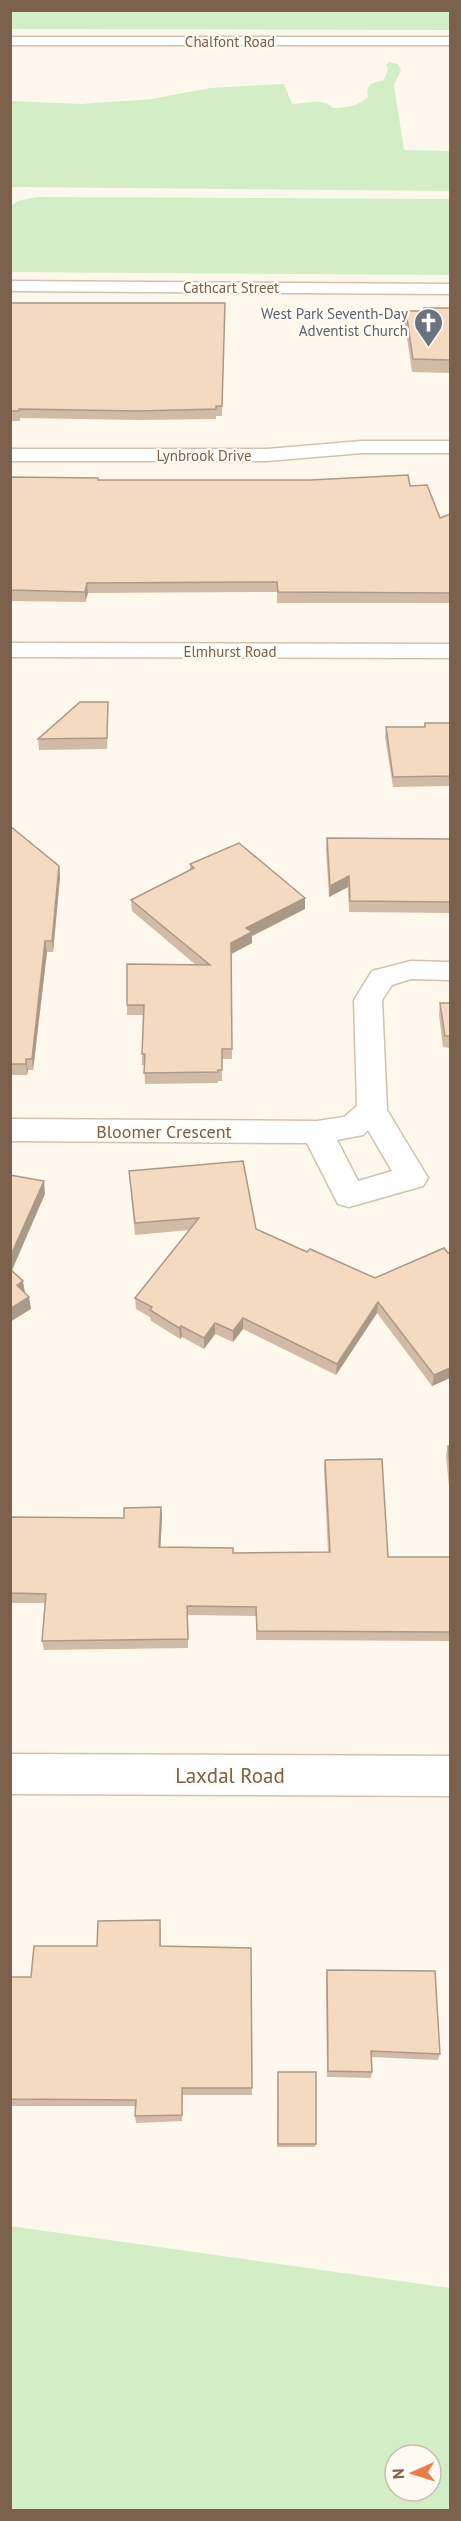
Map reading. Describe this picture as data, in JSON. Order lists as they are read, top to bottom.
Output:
{
  "streets": {
    "street": [
      "Chalfont Road",
      "Cathcart Street",
      "Lynbrook Drive",
      "Elmhurst Road",
      "Bloomer Crescent",
      "Laxdal Road"
    ]
  },
  "places": {
    "church": ["West Park Seventh-Day Adventist Church"]
  },
  "north": "left"
}
